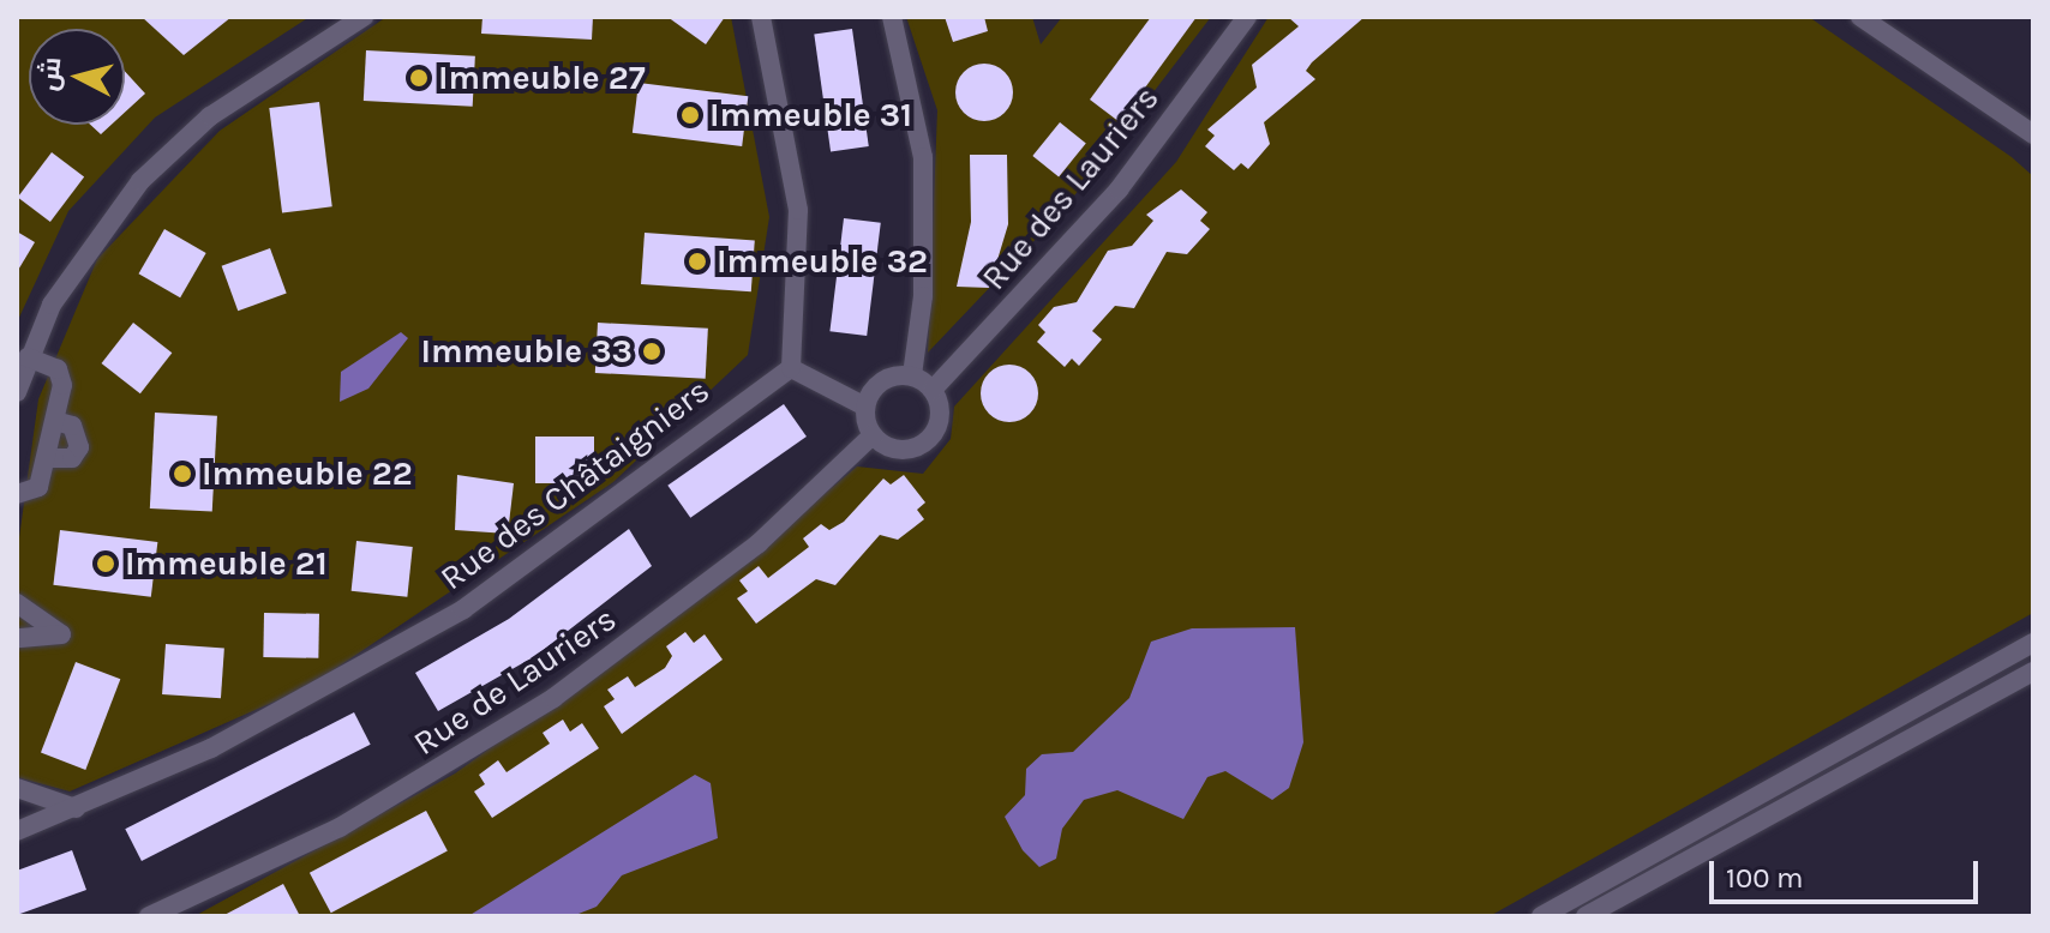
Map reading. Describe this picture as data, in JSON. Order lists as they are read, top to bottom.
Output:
{
  "streets": {
    "street": ["Rue des Lauriers", "Rue des Châtaigniers", "Rue de Lauriers"]
  },
  "crossings": [
    ["Rue des Lauriers", "Rue de Lauriers"]
  ],
  "places": [
    "Immeuble 27",
    "Immeuble 31",
    "Immeuble 32",
    "Immeuble 33",
    "Immeuble 22",
    "Immeuble 21"
  ],
  "scale_bar": "100 m",
  "north": "left"
}
